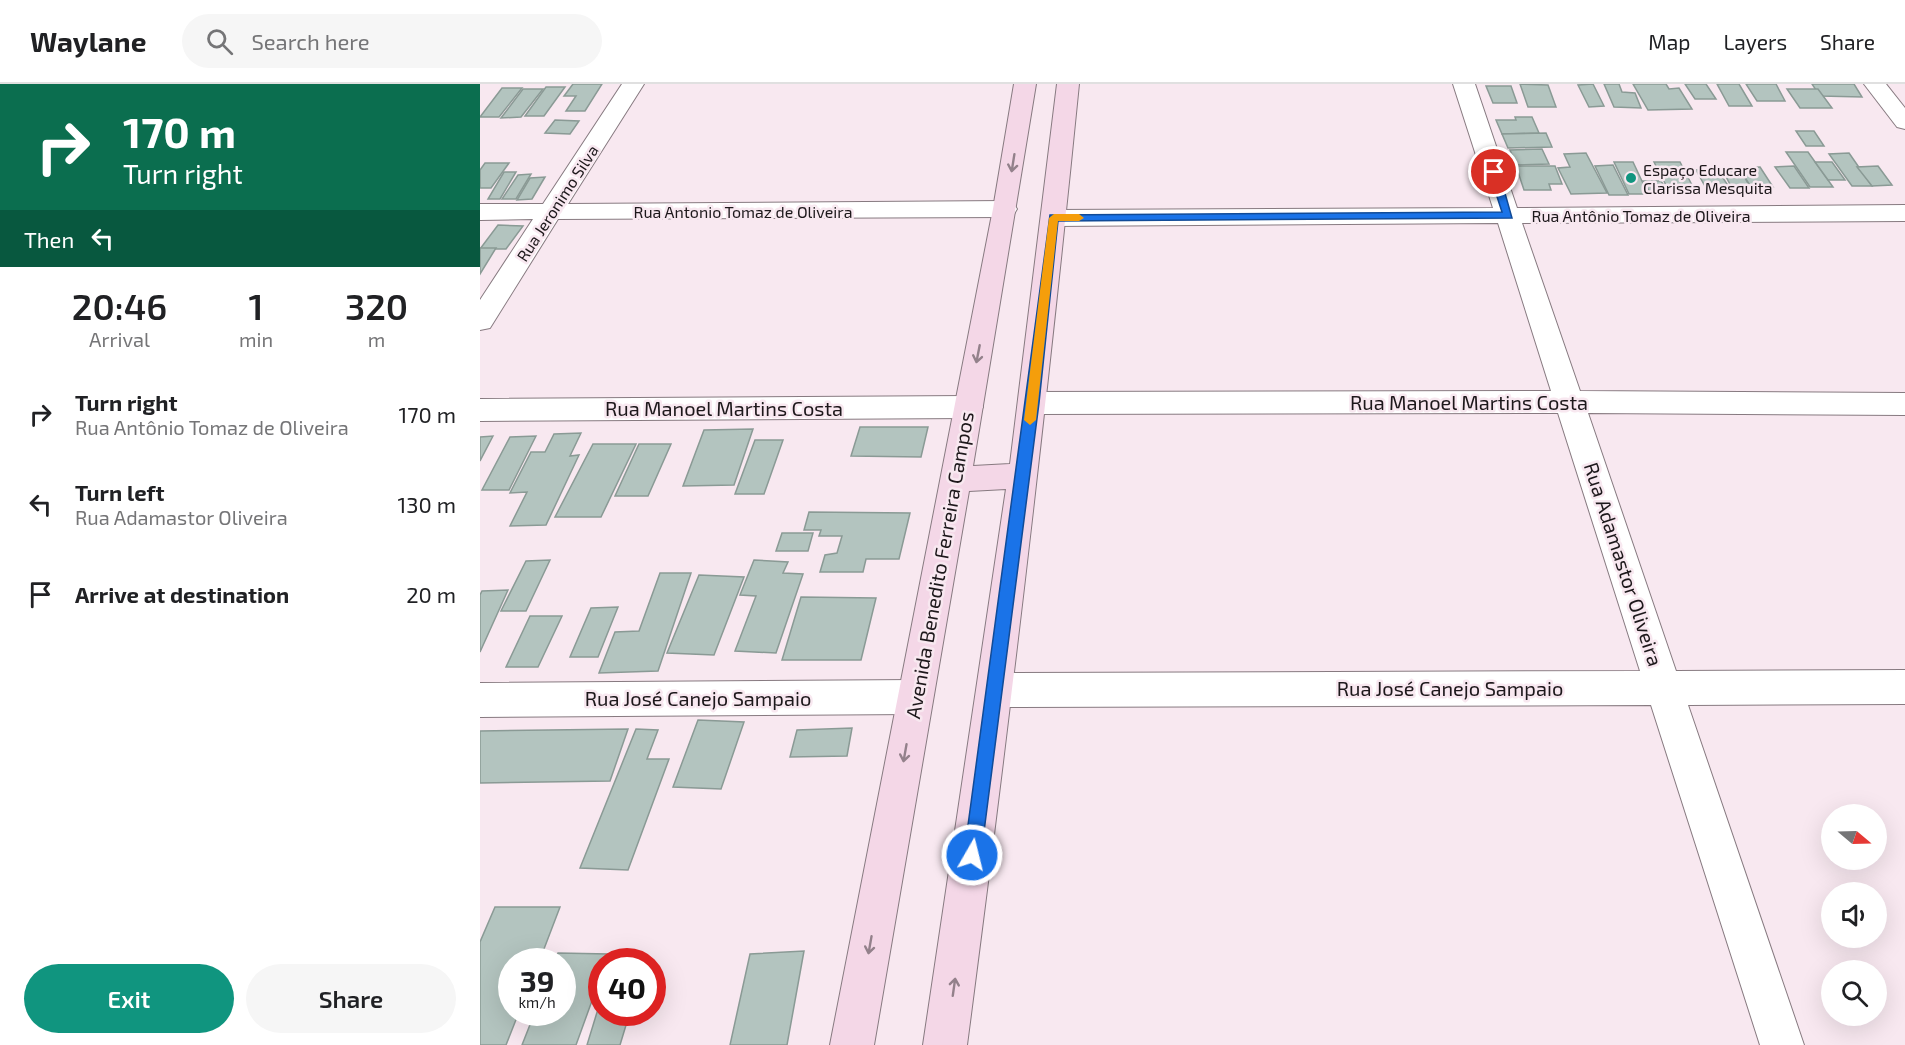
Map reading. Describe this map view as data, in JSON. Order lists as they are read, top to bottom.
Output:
{
  "streets": {
    "street": [
      "Rua Jeronimo Silva",
      "Rua Antonio Tomaz de Oliveira",
      "Rua Antônio Tomaz de Oliveira",
      "Rua Manoel Martins Costa",
      "Rua Adamastor Oliveira",
      "Avenida Benedito Ferreira Campos",
      "Rua José Canejo Sampaio"
    ]
  },
  "crossings": [
    ["Rua Jeronimo Silva", "Rua Antonio Tomaz de Oliveira"],
    ["Rua Antonio Tomaz de Oliveira", "Avenida Benedito Ferreira Campos"],
    ["Rua Antônio Tomaz de Oliveira", "Rua Adamastor Oliveira"],
    ["Rua Manoel Martins Costa", "Rua Adamastor Oliveira"],
    ["Rua Manoel Martins Costa", "Avenida Benedito Ferreira Campos"],
    ["Rua Adamastor Oliveira", "Rua José Canejo Sampaio"],
    ["Avenida Benedito Ferreira Campos", "Rua José Canejo Sampaio"]
  ],
  "places": ["Espaço Educare Clarissa Mesquita"],
  "north": "right",
  "page": {
    "header": "Waylane",
    "search": "Search here",
    "nav": ["Map", "Layers", "Share"],
    "turn": ["170 m", "Turn right"],
    "then": "Then",
    "eta": [
      "20:46",
      "Arrival",
      "1",
      "min",
      "320",
      "m"
    ],
    "list": [
      {
        "name": "Turn right",
        "note": "Rua Antônio Tomaz de Oliveira",
        "value": "170 m"
      },
      {
        "name": "Turn left",
        "note": "Rua Adamastor Oliveira",
        "value": "130 m"
      },
      {
        "name": "Arrive at destination",
        "value": "20 m"
      }
    ],
    "speed": "39 km/h",
    "limit": "40",
    "buttons": ["Exit", "Share"]
  }
}
